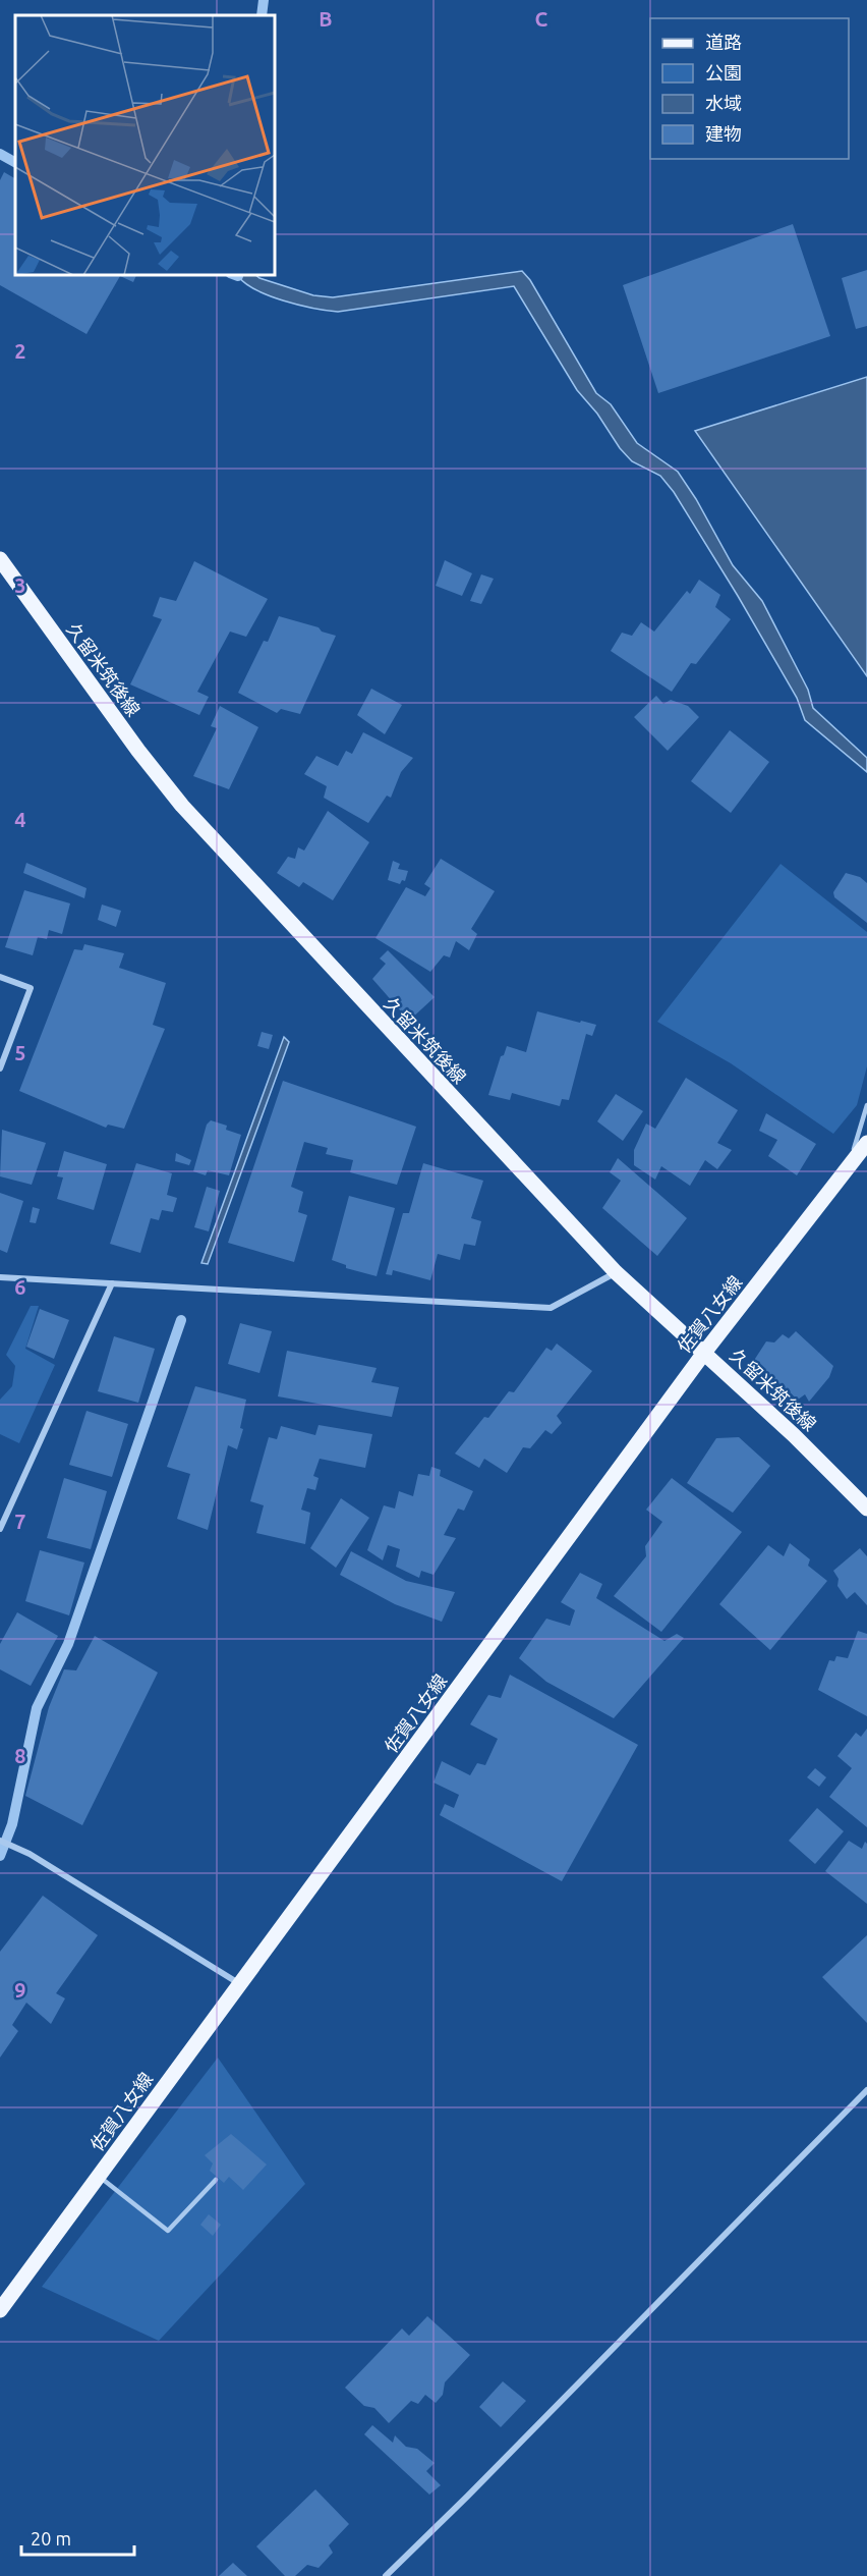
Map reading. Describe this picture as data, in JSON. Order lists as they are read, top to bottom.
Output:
{
  "streets": {
    "main road": ["久留米筑後線", "佐賀八女線"]
  },
  "crossings": [
    ["久留米筑後線", "佐賀八女線"]
  ],
  "legend": [
    "道路",
    "公園",
    "水域",
    "建物"
  ],
  "scale_bar": "20 m",
  "grid": {
    "columns": ["B", "C"],
    "rows": [
      "2",
      "3",
      "4",
      "5",
      "6",
      "7",
      "8",
      "9"
    ]
  }
}
